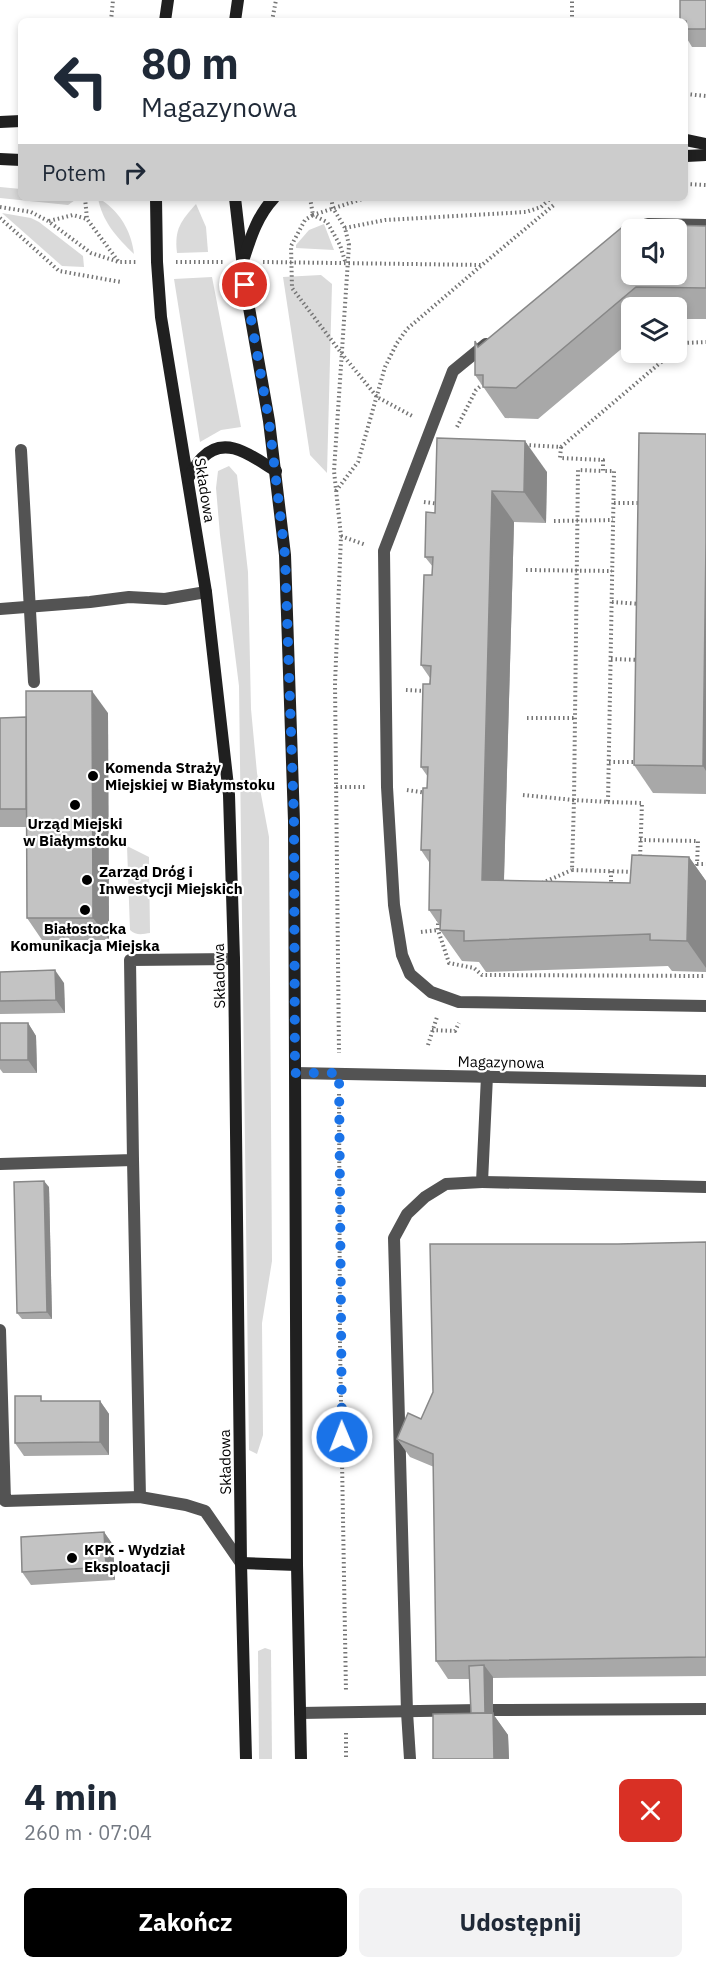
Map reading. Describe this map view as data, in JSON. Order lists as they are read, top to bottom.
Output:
{
  "streets": {
    "main road": ["Składowa"],
    "street": ["Magazynowa"]
  },
  "places": [
    "Komenda Straży Miejskiej w Białymstoku",
    "Urząd Miejski w Białymstoku",
    "Zarząd Dróg i Inwestycji Miejskich",
    "Białostocka Komunikacja Miejska",
    "KPK - Wydział Eksploatacji"
  ],
  "page": {
    "turn": ["80 m", "Magazynowa"],
    "then": "Potem",
    "heading": ["4 min", "260 m · 07:04"],
    "buttons": ["Zakończ", "Udostępnij"]
  }
}
